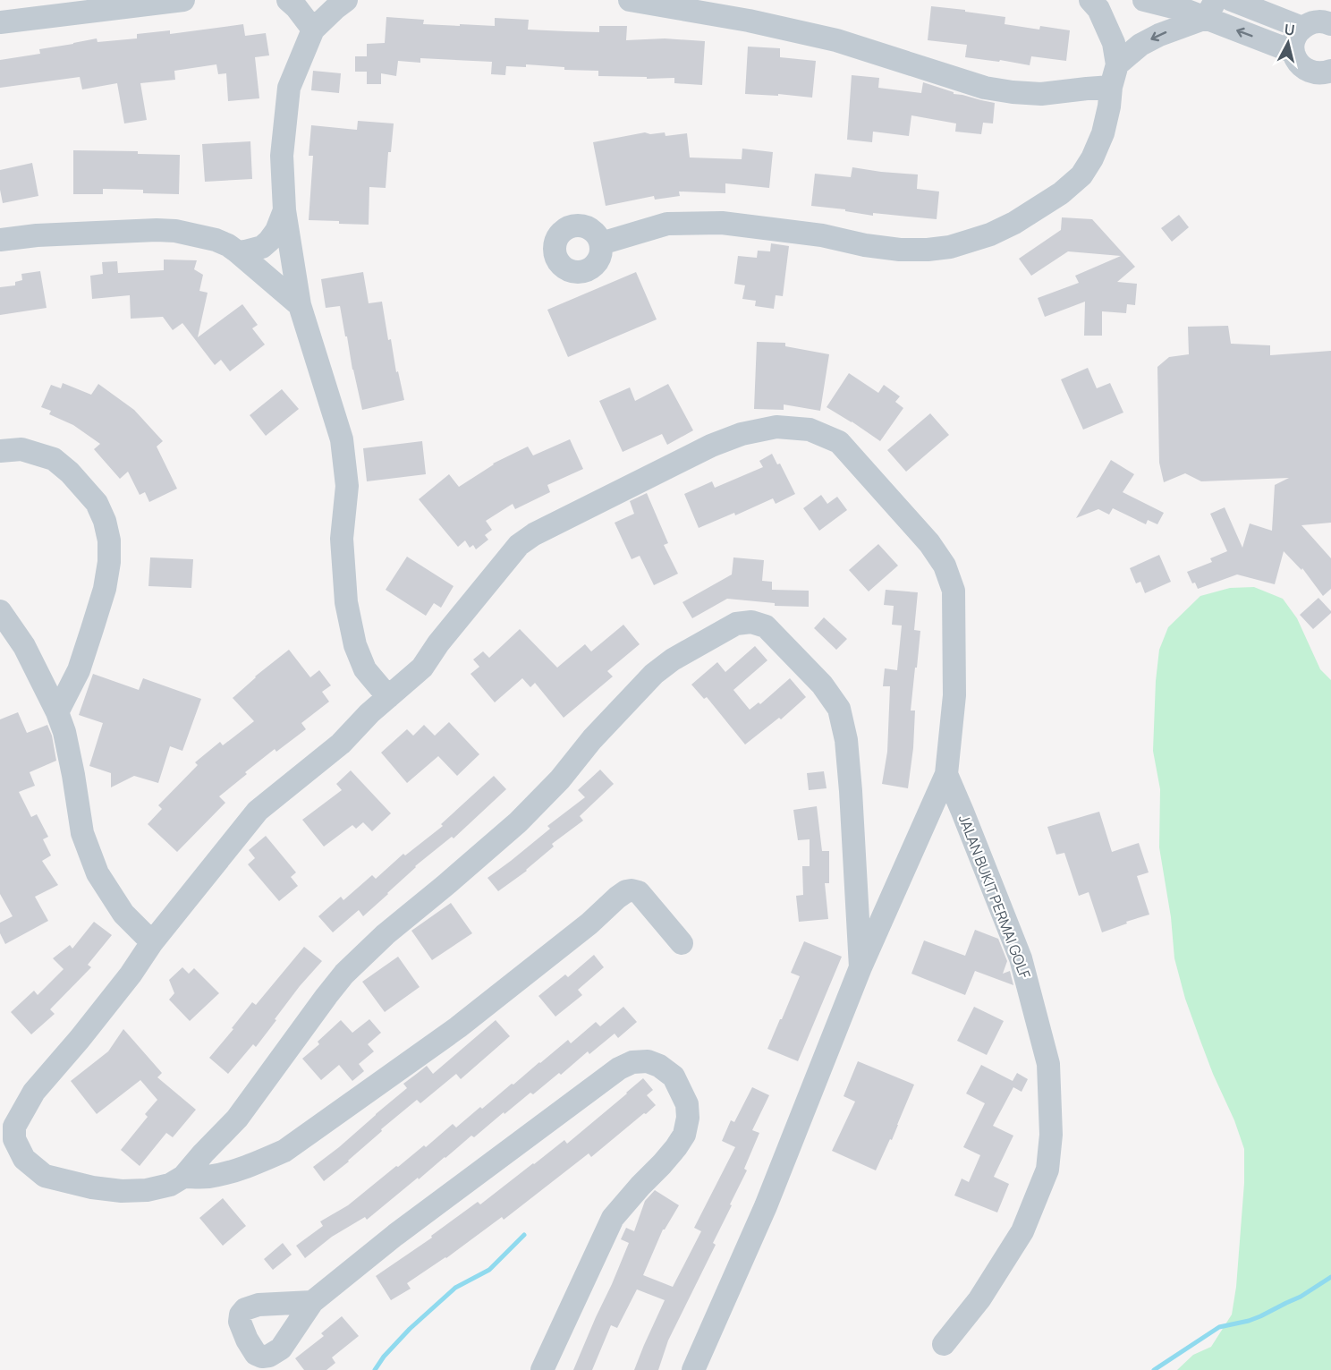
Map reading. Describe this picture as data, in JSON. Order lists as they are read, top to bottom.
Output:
{
  "streets": {
    "street": ["JALAN BUKIT PERMAI GOLF"]
  },
  "north": "top"
}
